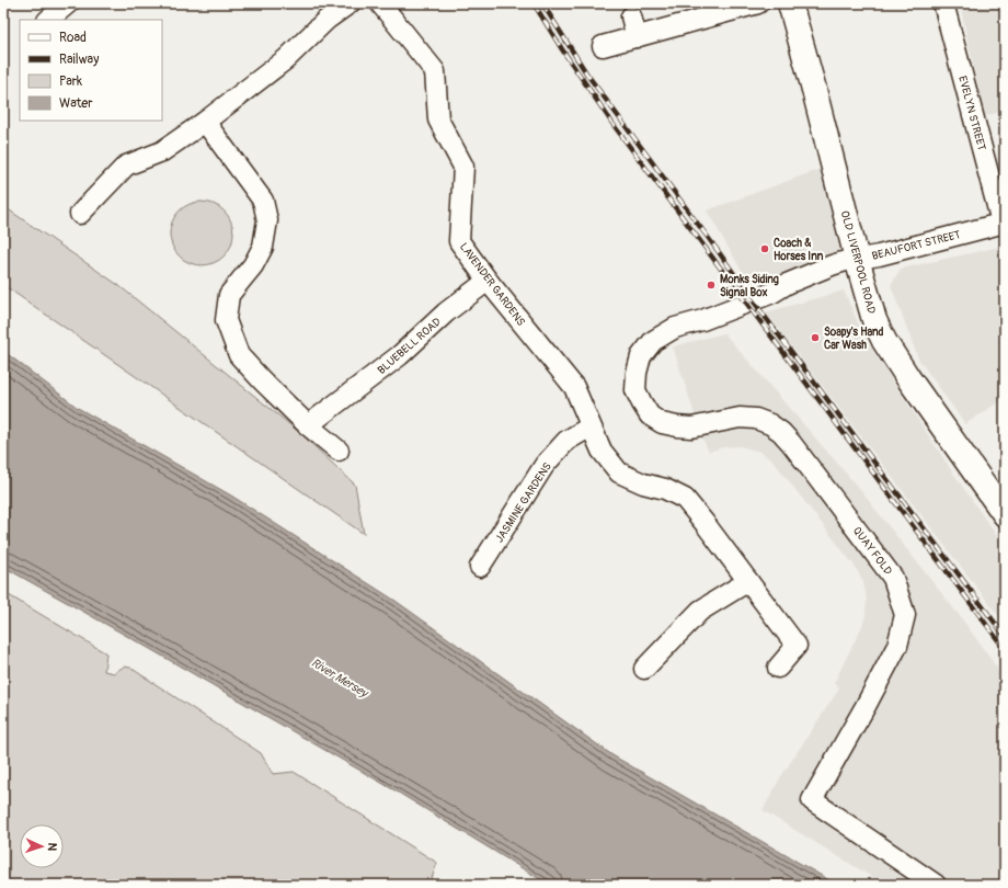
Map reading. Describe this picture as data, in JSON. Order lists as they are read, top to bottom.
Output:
{
  "streets": {
    "street": [
      "EVELYN STREET",
      "BEAUFORT STREET",
      "OLD LIVERPOOL ROAD",
      "LAVENDER GARDENS",
      "BLUEBELL ROAD",
      "JASMINE GARDENS",
      "QUAY FOLD"
    ]
  },
  "crossings": [
    ["EVELYN STREET", "BEAUFORT STREET"],
    ["BEAUFORT STREET", "OLD LIVERPOOL ROAD"],
    ["BEAUFORT STREET", "QUAY FOLD"],
    ["LAVENDER GARDENS", "BLUEBELL ROAD"],
    ["LAVENDER GARDENS", "JASMINE GARDENS"]
  ],
  "water": ["River Mersey"],
  "places": ["Coach & Horses Inn", "Monks Siding Signal Box", "Soapy's Hand Car Wash"],
  "legend": [
    "Road",
    "Railway",
    "Park",
    "Water"
  ],
  "north": "right"
}
